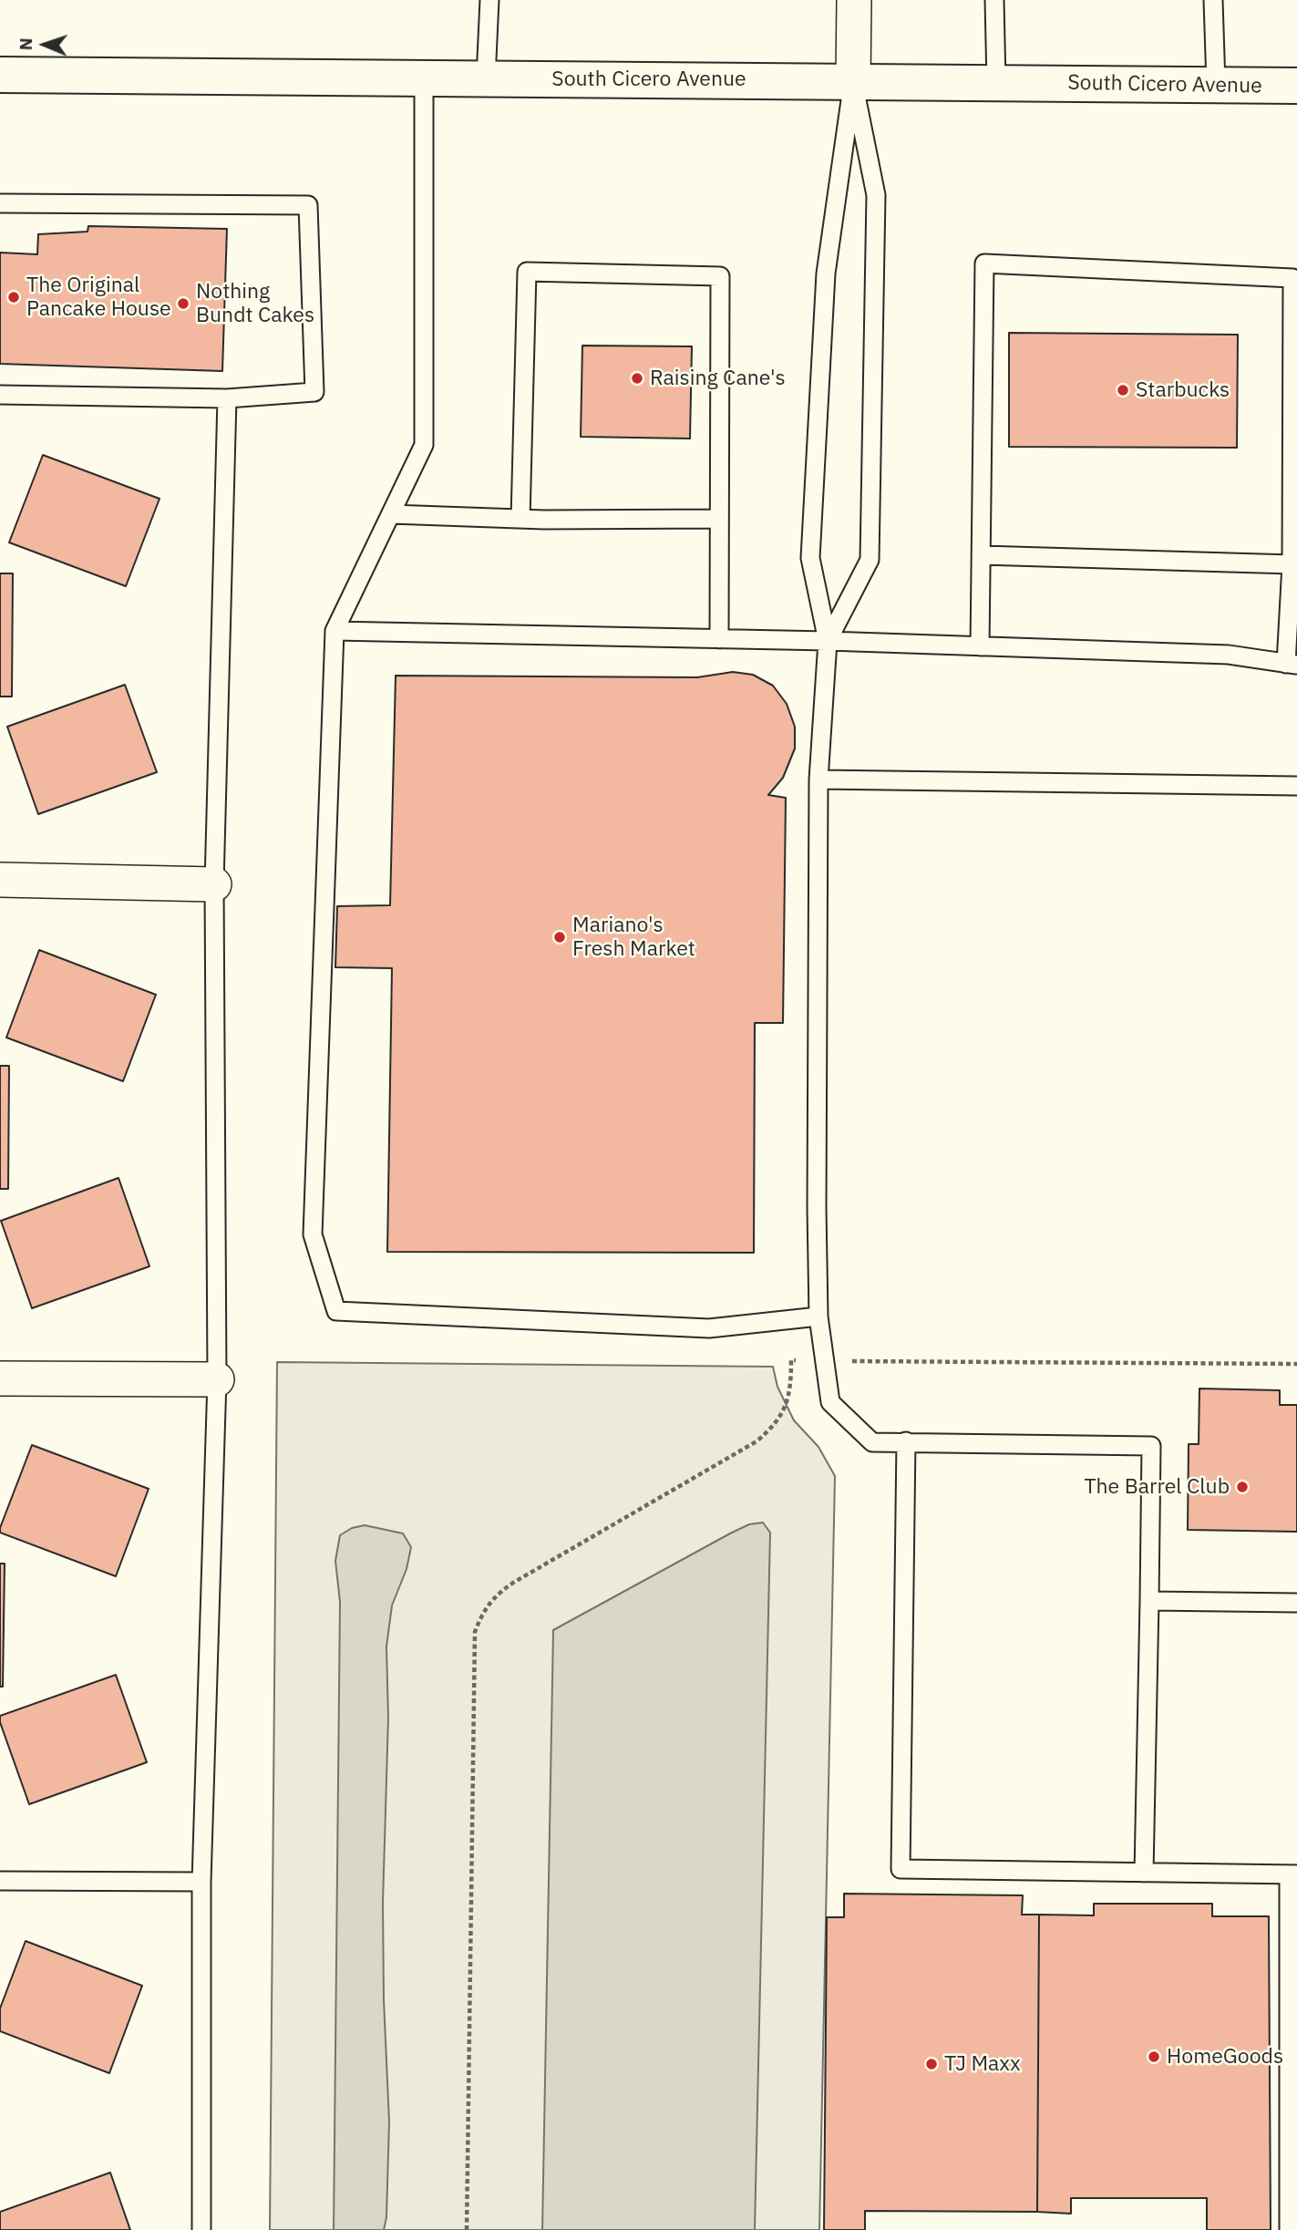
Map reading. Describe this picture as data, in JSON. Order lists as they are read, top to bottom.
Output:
{
  "streets": {
    "main road": ["South Cicero Avenue"]
  },
  "places": [
    "The Original Pancake House",
    "Nothing Bundt Cakes",
    "Raising Cane's",
    "Starbucks",
    "Mariano's Fresh Market",
    "The Barrel Club",
    "HomeGoods",
    "TJ Maxx"
  ],
  "north": "left"
}
